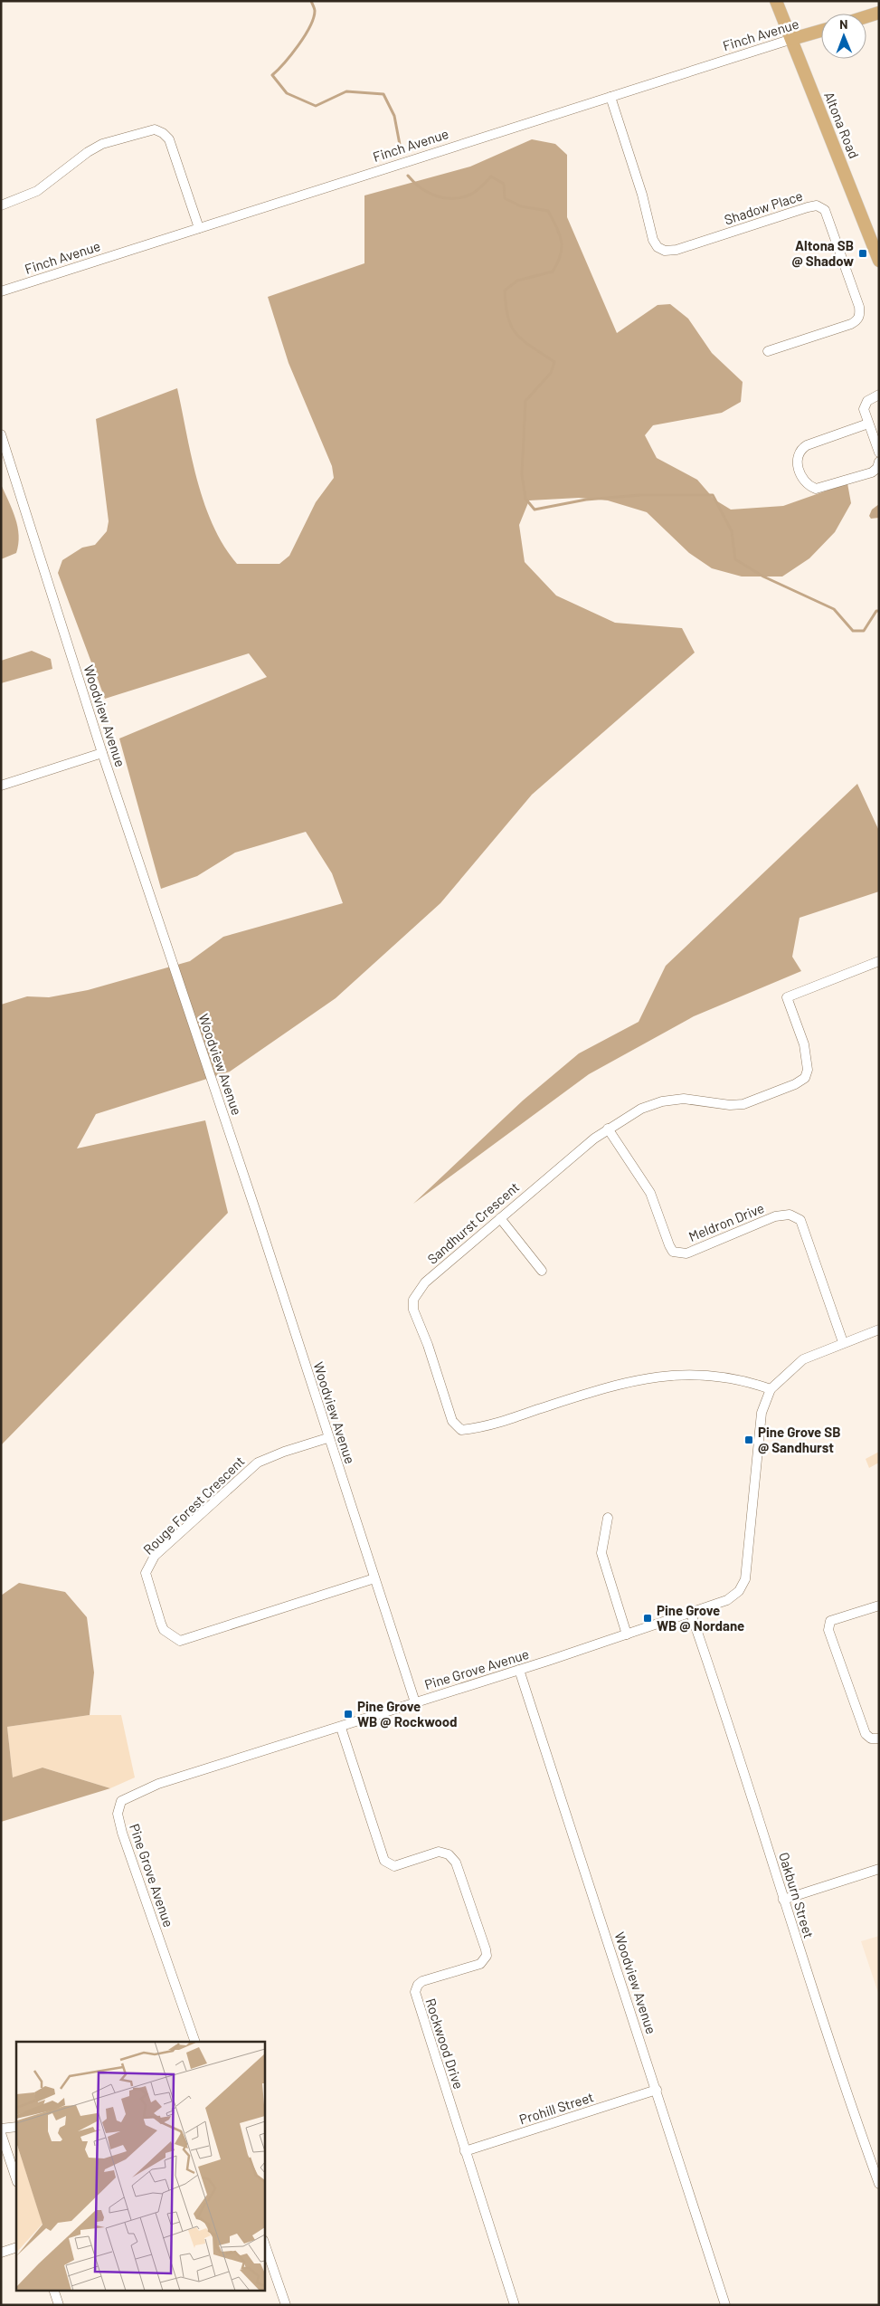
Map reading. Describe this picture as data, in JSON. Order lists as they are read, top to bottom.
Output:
{
  "streets": {
    "main road": ["Finch Avenue", "Altona Road"],
    "street": [
      "Shadow Place",
      "Woodview Avenue",
      "Meldron Drive",
      "Sandhurst Crescent",
      "Rouge Forest Crescent",
      "Pine Grove Avenue",
      "Oakburn Street",
      "Rockwood Drive",
      "Prohill Street"
    ]
  },
  "crossings": [
    ["Finch Avenue", "Altona Road"],
    ["Finch Avenue", "Shadow Place"],
    ["Woodview Avenue", "Rouge Forest Crescent"],
    ["Woodview Avenue", "Pine Grove Avenue"],
    ["Woodview Avenue", "Prohill Street"],
    ["Meldron Drive", "Sandhurst Crescent"],
    ["Meldron Drive", "Pine Grove Avenue"],
    ["Sandhurst Crescent", "Pine Grove Avenue"],
    ["Pine Grove Avenue", "Oakburn Street"],
    ["Pine Grove Avenue", "Rockwood Drive"],
    ["Rockwood Drive", "Prohill Street"]
  ],
  "places": {
    "transit": [
      "Altona SB @ Shadow",
      "Pine Grove SB @ Sandhurst",
      "Pine Grove WB @ Nordane",
      "Pine Grove WB @ Rockwood"
    ]
  },
  "north": "top"
}
